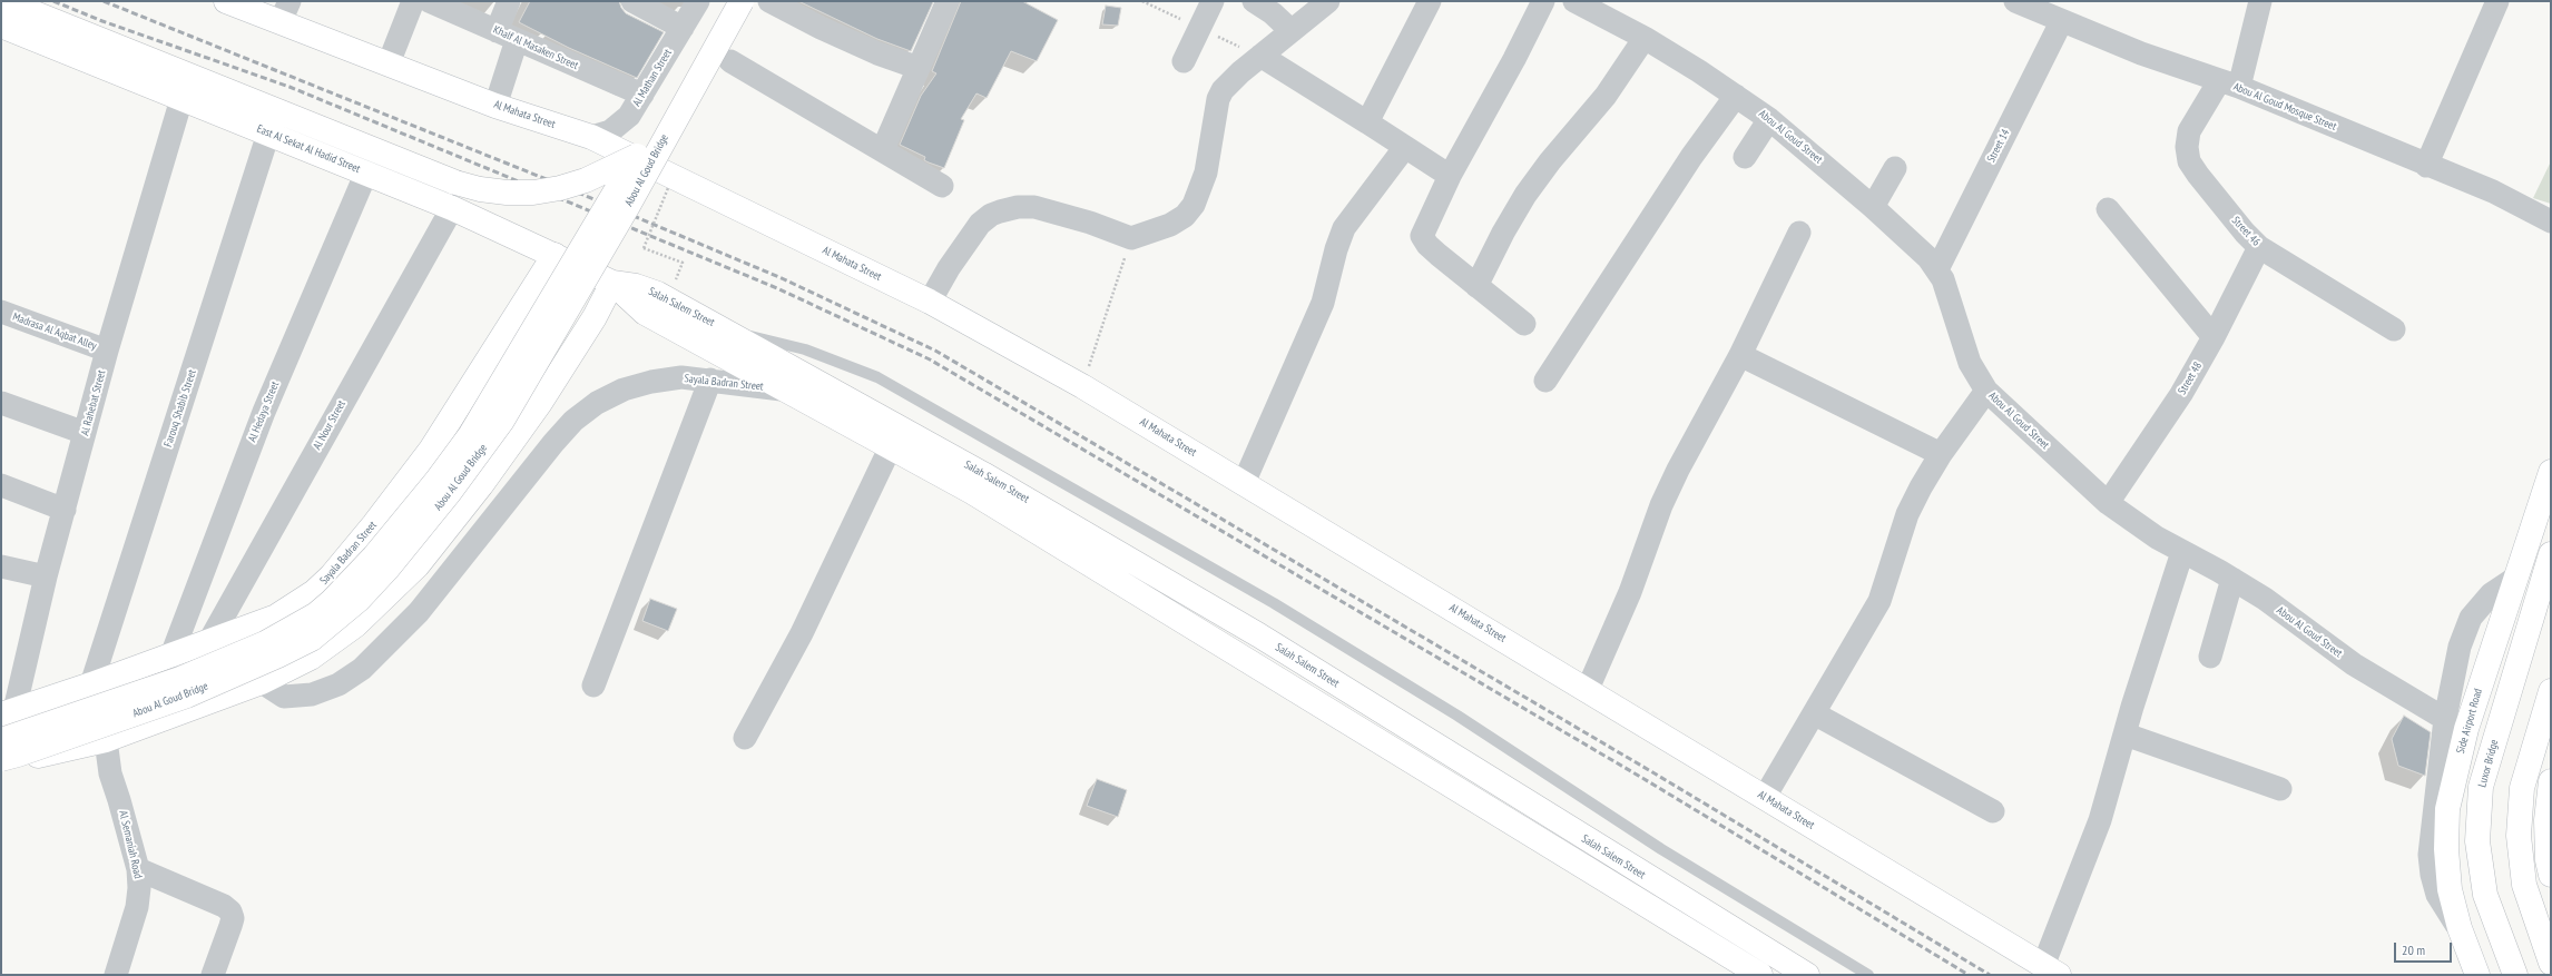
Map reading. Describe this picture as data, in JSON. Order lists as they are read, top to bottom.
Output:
{
  "streets": {
    "main road": [
      "Al Mahata Street",
      "East Al Sekat Al Hadid Street",
      "Abou Al Goud Bridge",
      "Salah Salem Street",
      "Sayala Badran Street",
      "Side Airport Road",
      "Luxor Bridge"
    ],
    "street": [
      "Khalf Al Masaken Street",
      "Al Mathan Street",
      "Abou Al Goud Mosque Street",
      "Abou Al Goud Street",
      "Street 14",
      "Street 46",
      "Madrasa Al Aqbat Alley",
      "Street 48",
      "Al Rahebat Street",
      "Farouq Shabib Street",
      "Al Hedaya Street",
      "Al Nour Street",
      "Al Semaniah Road"
    ]
  },
  "crossings": [
    ["Khalf Al Masaken Street", "Al Mathan Street"],
    ["Al Mathan Street", "Al Mahata Street"],
    ["Abou Al Goud Mosque Street", "Street 14"],
    ["Abou Al Goud Mosque Street", "Street 46"],
    ["Abou Al Goud Street", "Street 14"],
    ["Abou Al Goud Street", "Street 48"],
    ["East Al Sekat Al Hadid Street", "Salah Salem Street"],
    ["East Al Sekat Al Hadid Street", "Sayala Badran Street"],
    ["East Al Sekat Al Hadid Street", "Al Rahebat Street"],
    ["East Al Sekat Al Hadid Street", "Farouq Shabib Street"],
    ["East Al Sekat Al Hadid Street", "Al Hedaya Street"],
    ["East Al Sekat Al Hadid Street", "Al Nour Street"],
    ["Street 46", "Street 48"],
    ["Salah Salem Street", "Sayala Badran Street"],
    ["Madrasa Al Aqbat Alley", "Al Rahebat Street"],
    ["Sayala Badran Street", "Al Rahebat Street"],
    ["Sayala Badran Street", "Farouq Shabib Street"],
    ["Sayala Badran Street", "Al Hedaya Street"],
    ["Sayala Badran Street", "Al Nour Street"]
  ],
  "scale_bar": "20 m"
}
